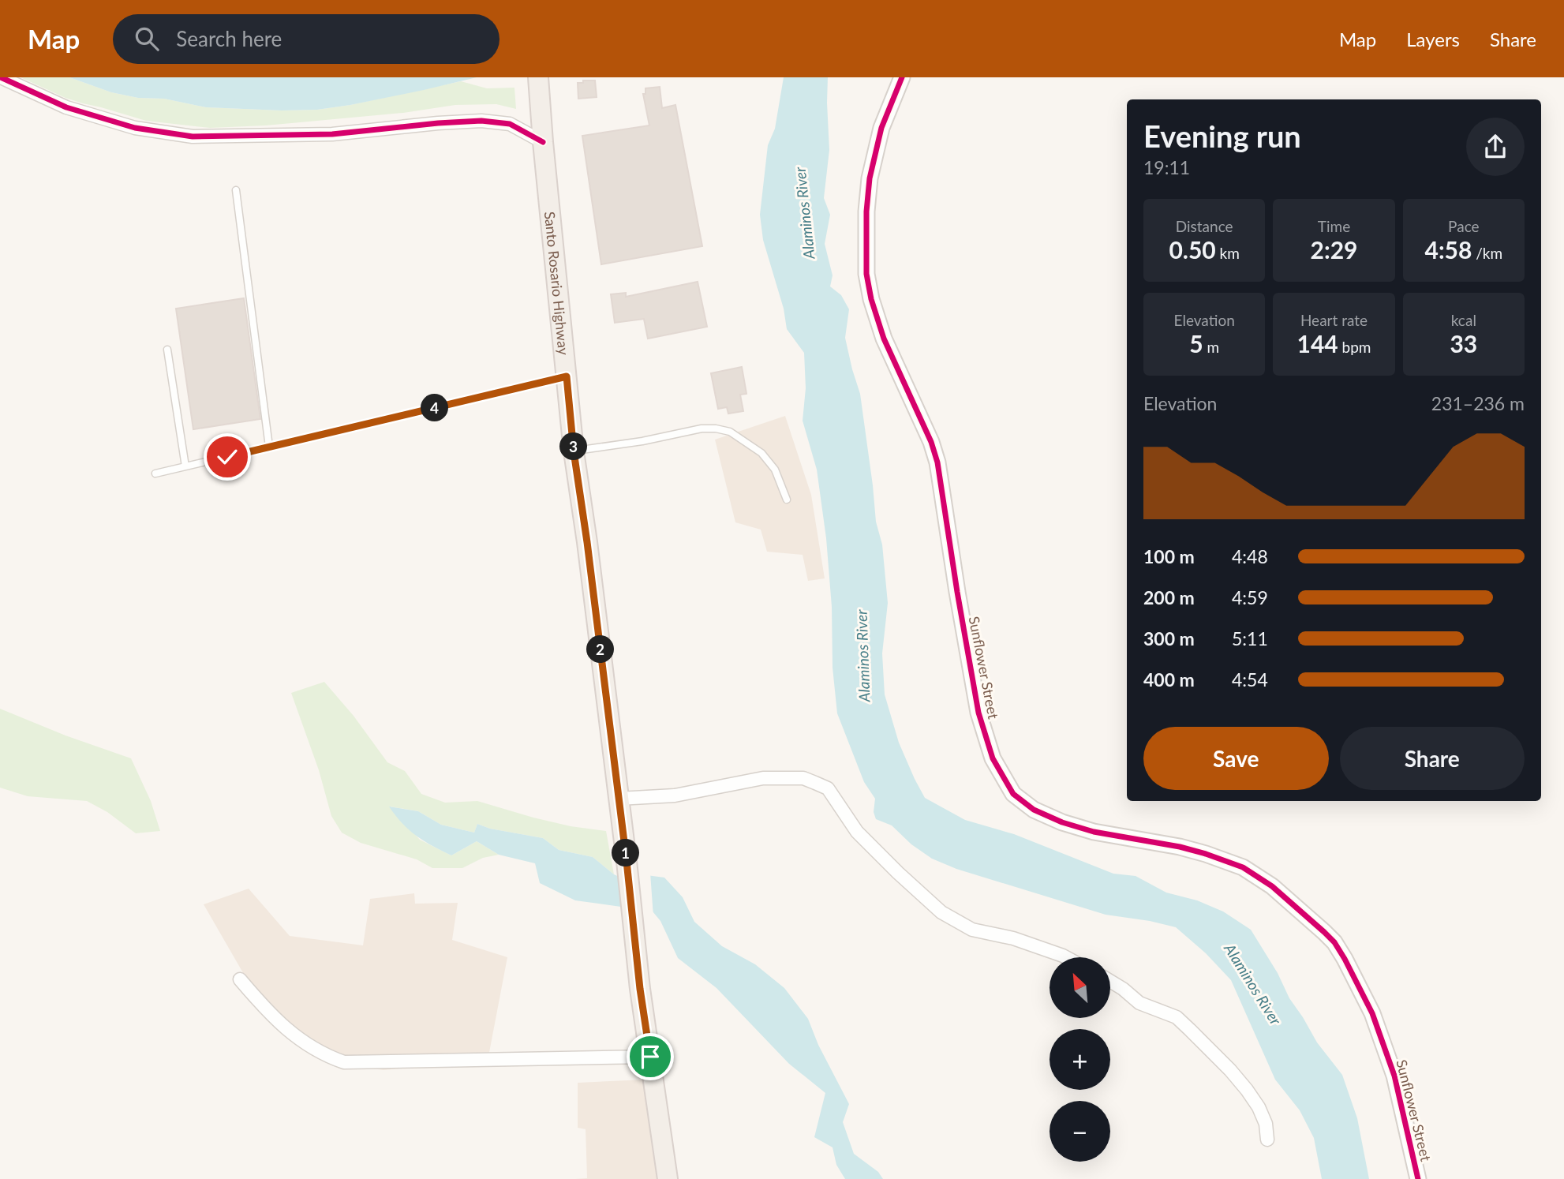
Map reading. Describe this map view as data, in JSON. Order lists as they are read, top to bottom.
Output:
{
  "streets": {
    "main road": ["Santo Rosario Highway"],
    "street": ["Sunflower Street"]
  },
  "water": ["Alaminos River"],
  "north": "top left",
  "page": {
    "header": "Map",
    "search": "Search here",
    "nav": ["Map", "Layers", "Share"],
    "heading": ["Evening run", "19:11"],
    "stats": [
      ["Distance", "0.50 km"],
      ["Time", "2:29"],
      ["Pace", "4:58 /km"],
      ["Elevation", "5 m"],
      ["Heart rate", "144 bpm"],
      ["kcal", "33"]
    ],
    "chart": ["Elevation", "231–236 m"],
    "pins": [
      "4",
      "3",
      "2",
      "1"
    ],
    "list": [
      {
        "name": "100 m",
        "note": "4:48"
      },
      {
        "name": "200 m",
        "note": "4:59"
      },
      {
        "name": "300 m",
        "note": "5:11"
      },
      {
        "name": "400 m",
        "note": "4:54"
      }
    ],
    "buttons": ["Save", "Share"],
    "map_buttons": ["+", "−"]
  }
}
